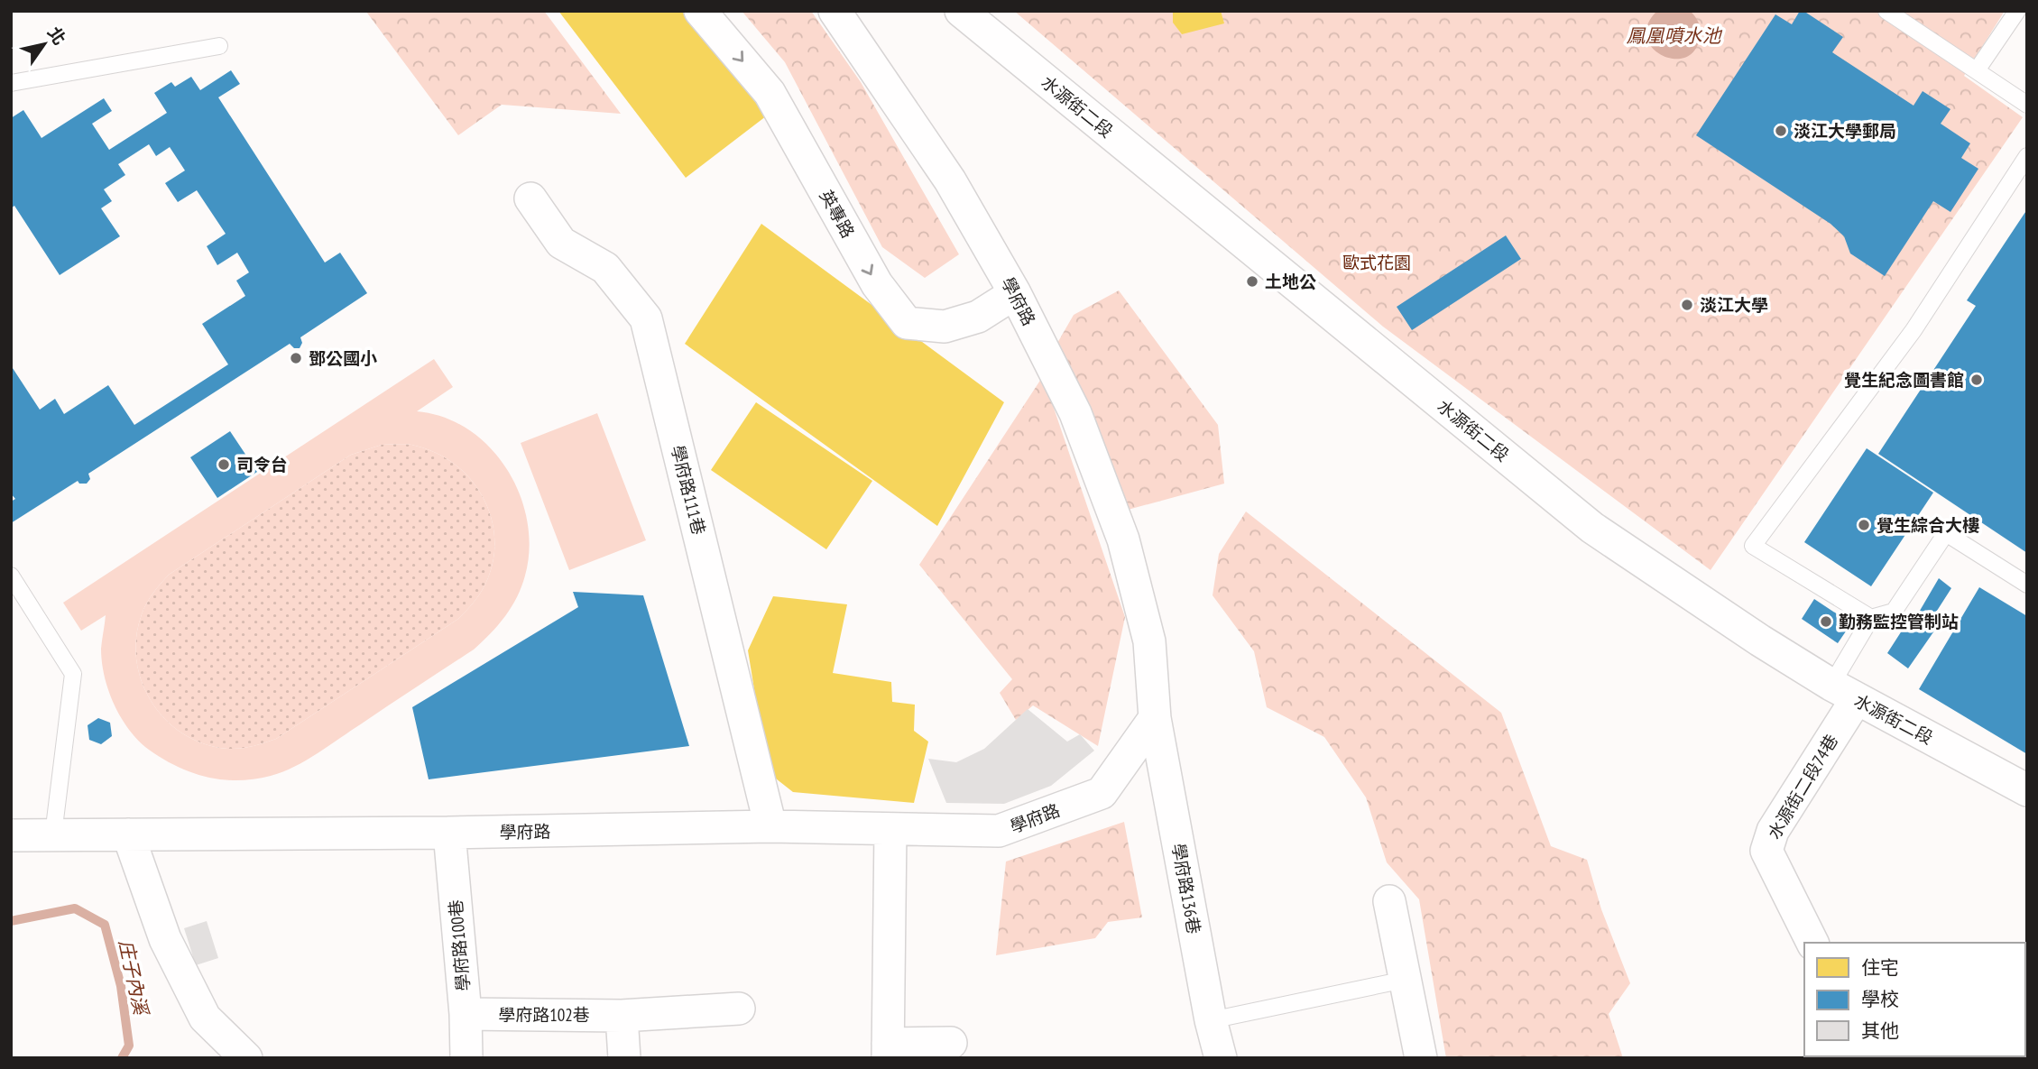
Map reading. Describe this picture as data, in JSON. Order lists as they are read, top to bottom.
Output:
{
  "streets": {
    "street": [
      "水源街二段",
      "英專路",
      "學府路",
      "學府路111巷",
      "水源街二段74巷",
      "學府路136巷",
      "學府路100巷",
      "學府路102巷"
    ]
  },
  "crossings": [
    ["水源街二段", "水源街二段74巷"],
    ["英專路", "學府路"],
    ["學府路", "學府路111巷"],
    ["學府路", "學府路136巷"],
    ["學府路", "學府路100巷"],
    ["學府路100巷", "學府路102巷"]
  ],
  "one_way": ["英專路"],
  "water": ["鳳凰噴水池", "庄子內溪"],
  "parks": ["歐式花園"],
  "places": [
    "淡江大學郵局",
    "土地公",
    "淡江大學",
    "鄧公國小",
    "覺生紀念圖書館",
    "司令台",
    "覺生綜合大樓",
    "勤務監控管制站"
  ],
  "legend": ["住宅", "學校", "其他"],
  "north": "top right"
}
